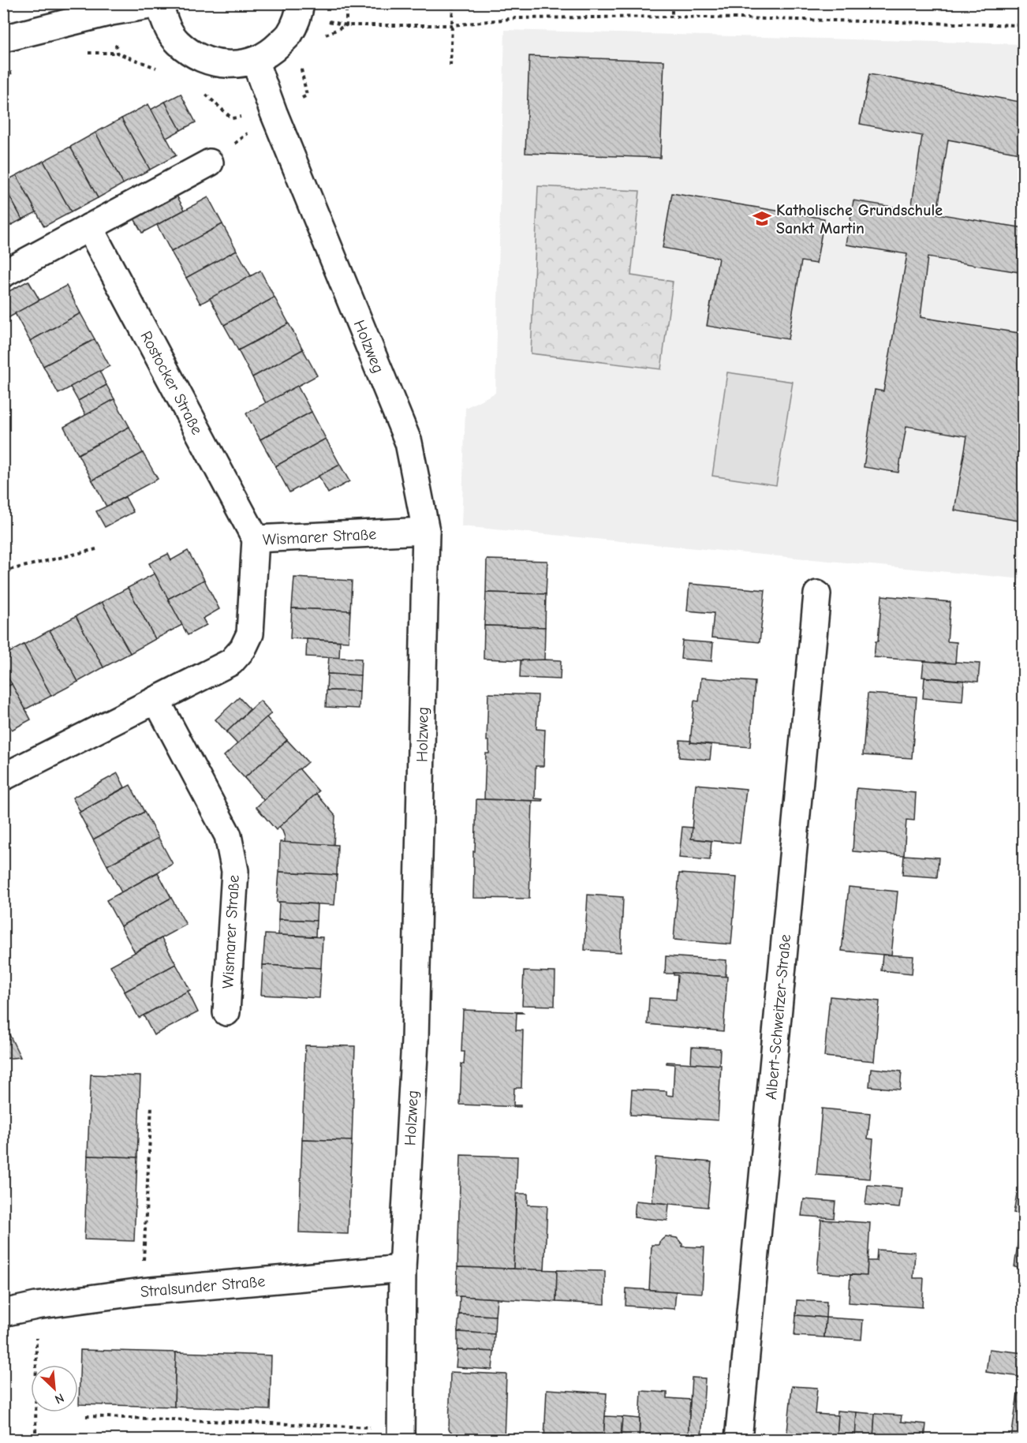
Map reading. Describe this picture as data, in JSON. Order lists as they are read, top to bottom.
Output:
{
  "streets": {
    "street": [
      "Holzweg",
      "Rostocker Straße",
      "Wismarer Straße",
      "Albert-Schweitzer-Straße",
      "Stralsunder Straße"
    ]
  },
  "crossings": [
    ["Holzweg", "Wismarer Straße"],
    ["Holzweg", "Stralsunder Straße"],
    ["Rostocker Straße", "Wismarer Straße"]
  ],
  "places": {
    "school or university": ["Katholische Grundschule Sankt Martin"]
  },
  "north": "bottom right"
}
